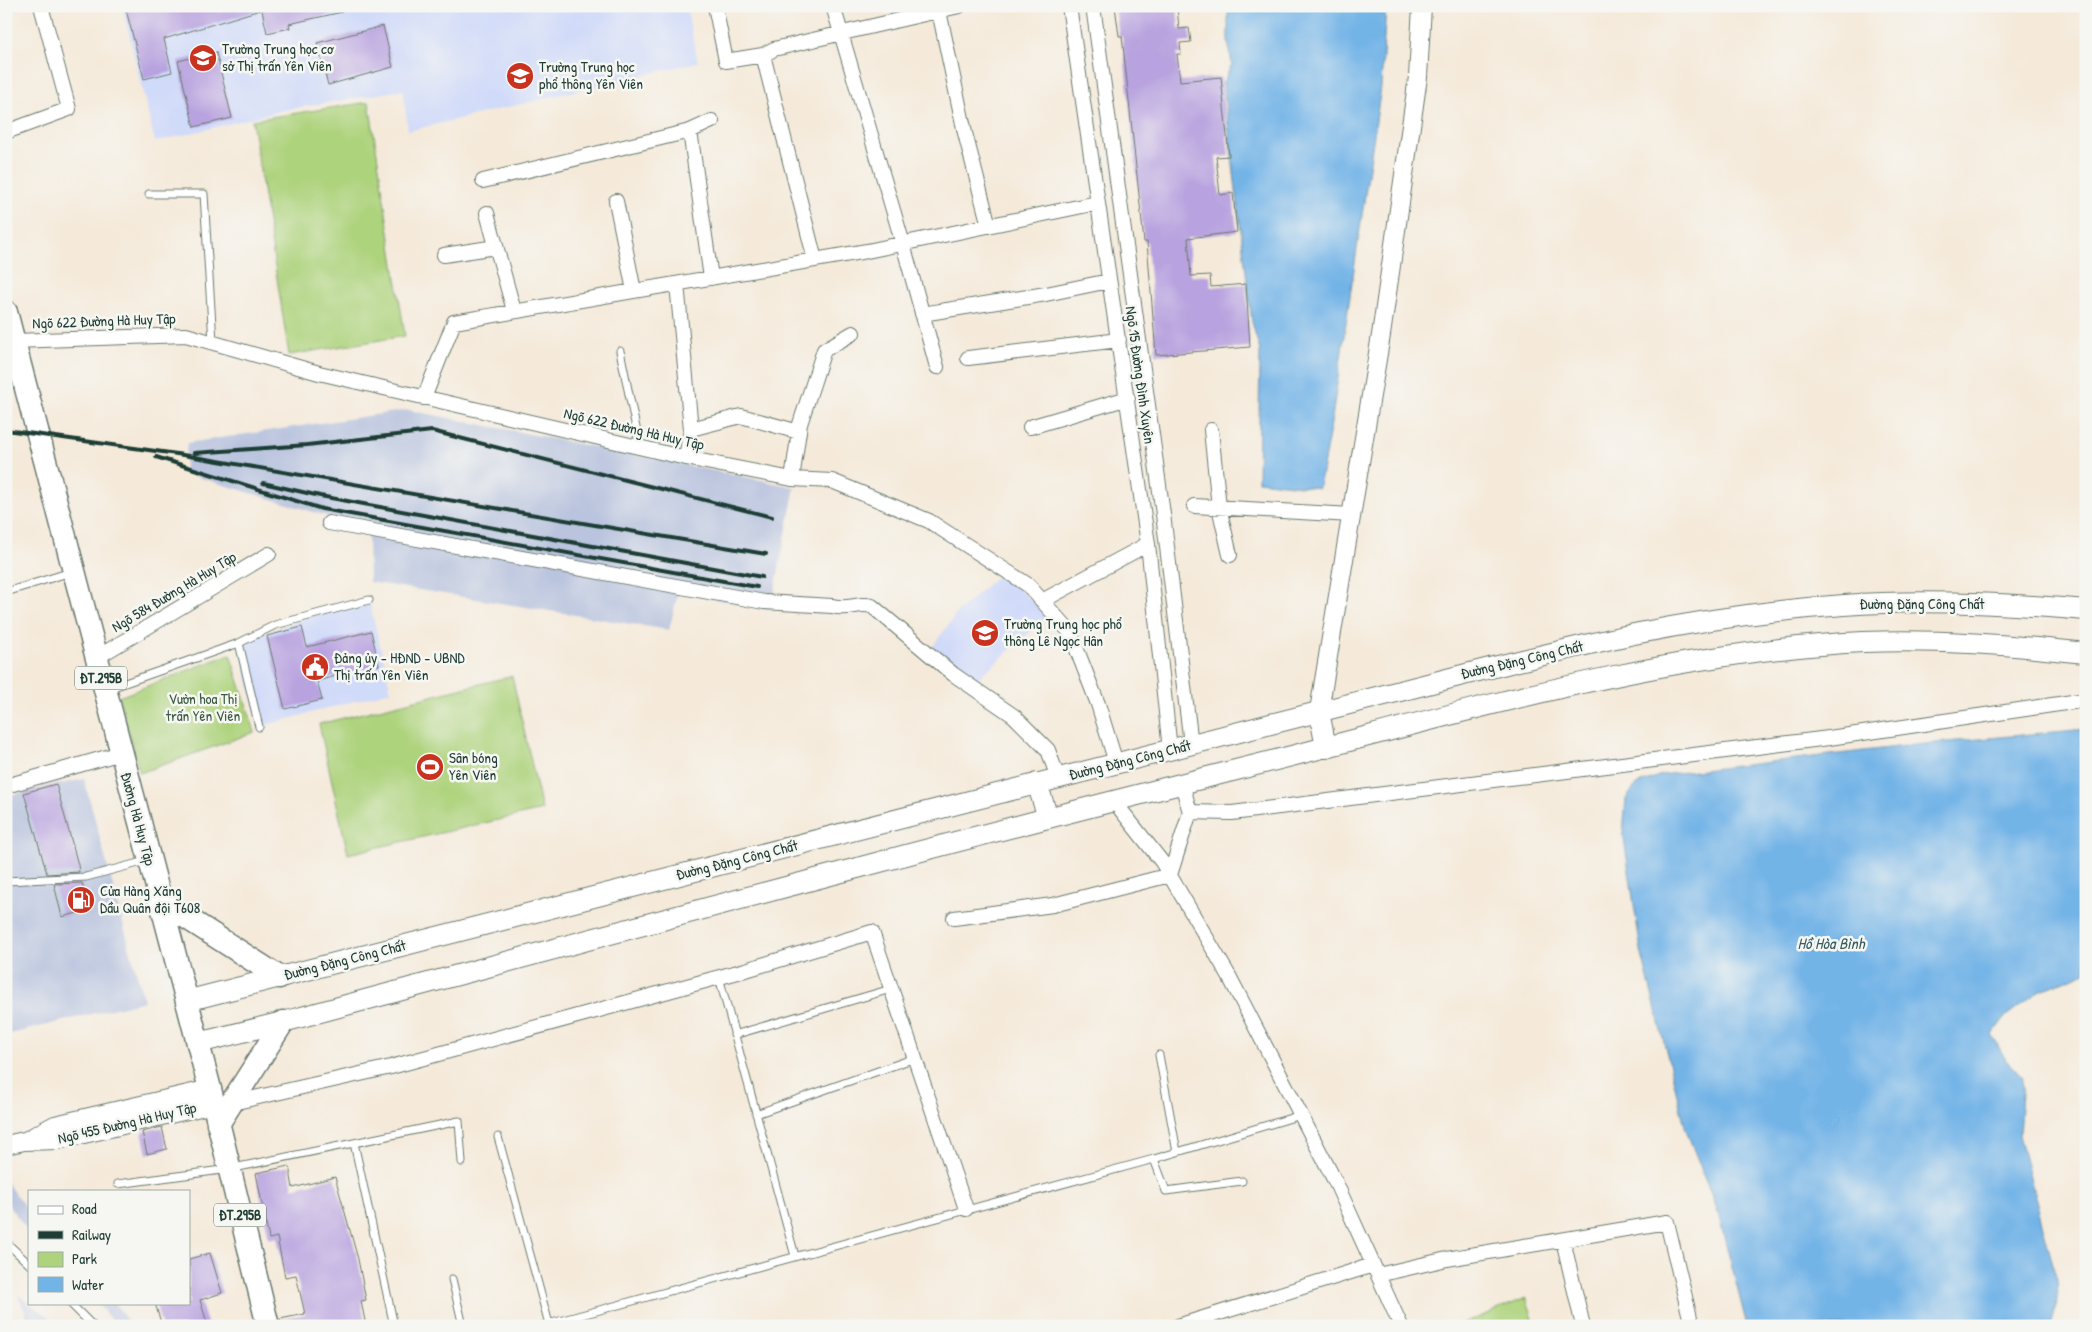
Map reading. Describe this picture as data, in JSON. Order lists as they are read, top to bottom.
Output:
{
  "streets": {
    "main road": ["Đường Đặng Công Chất", "ĐT.295B", "Đường Hà Huy Tập"],
    "street": [
      "Ngõ 622 Đường Hà Huy Tập",
      "Ngõ 15 Đường Đình Xuyên",
      "Ngõ 584 Đường Hà Huy Tập",
      "Ngõ 455 Đường Hà Huy Tập"
    ]
  },
  "crossings": [
    ["Ngõ 622 Đường Hà Huy Tập", "Đường Đặng Công Chất"],
    ["Ngõ 622 Đường Hà Huy Tập", "Đường Hà Huy Tập"],
    ["Ngõ 15 Đường Đình Xuyên", "Đường Đặng Công Chất"],
    ["Ngõ 584 Đường Hà Huy Tập", "Đường Hà Huy Tập"],
    ["Đường Đặng Công Chất", "Đường Hà Huy Tập"],
    ["Đường Hà Huy Tập", "Ngõ 455 Đường Hà Huy Tập"]
  ],
  "water": ["Hồ Hòa Bình"],
  "parks": ["Vườn hoa Thị trấn Yên Viên"],
  "places": {
    "school or university": ["Trường Trung học cơ sở Thị trấn Yên Viên", "Trường Trung học phổ thông Yên Viên", "Trường Trung học phổ thông Lê Ngọc Hân"],
    "public building": ["Đảng ủy - HĐND - UBND Thị trấn Yên Viên"],
    "sports": ["Sân bóng Yên Viên"],
    "fuel station": ["Cửa Hàng Xăng Dầu Quân đội T608"]
  },
  "legend": [
    "Road",
    "Railway",
    "Park",
    "Water"
  ]
}
